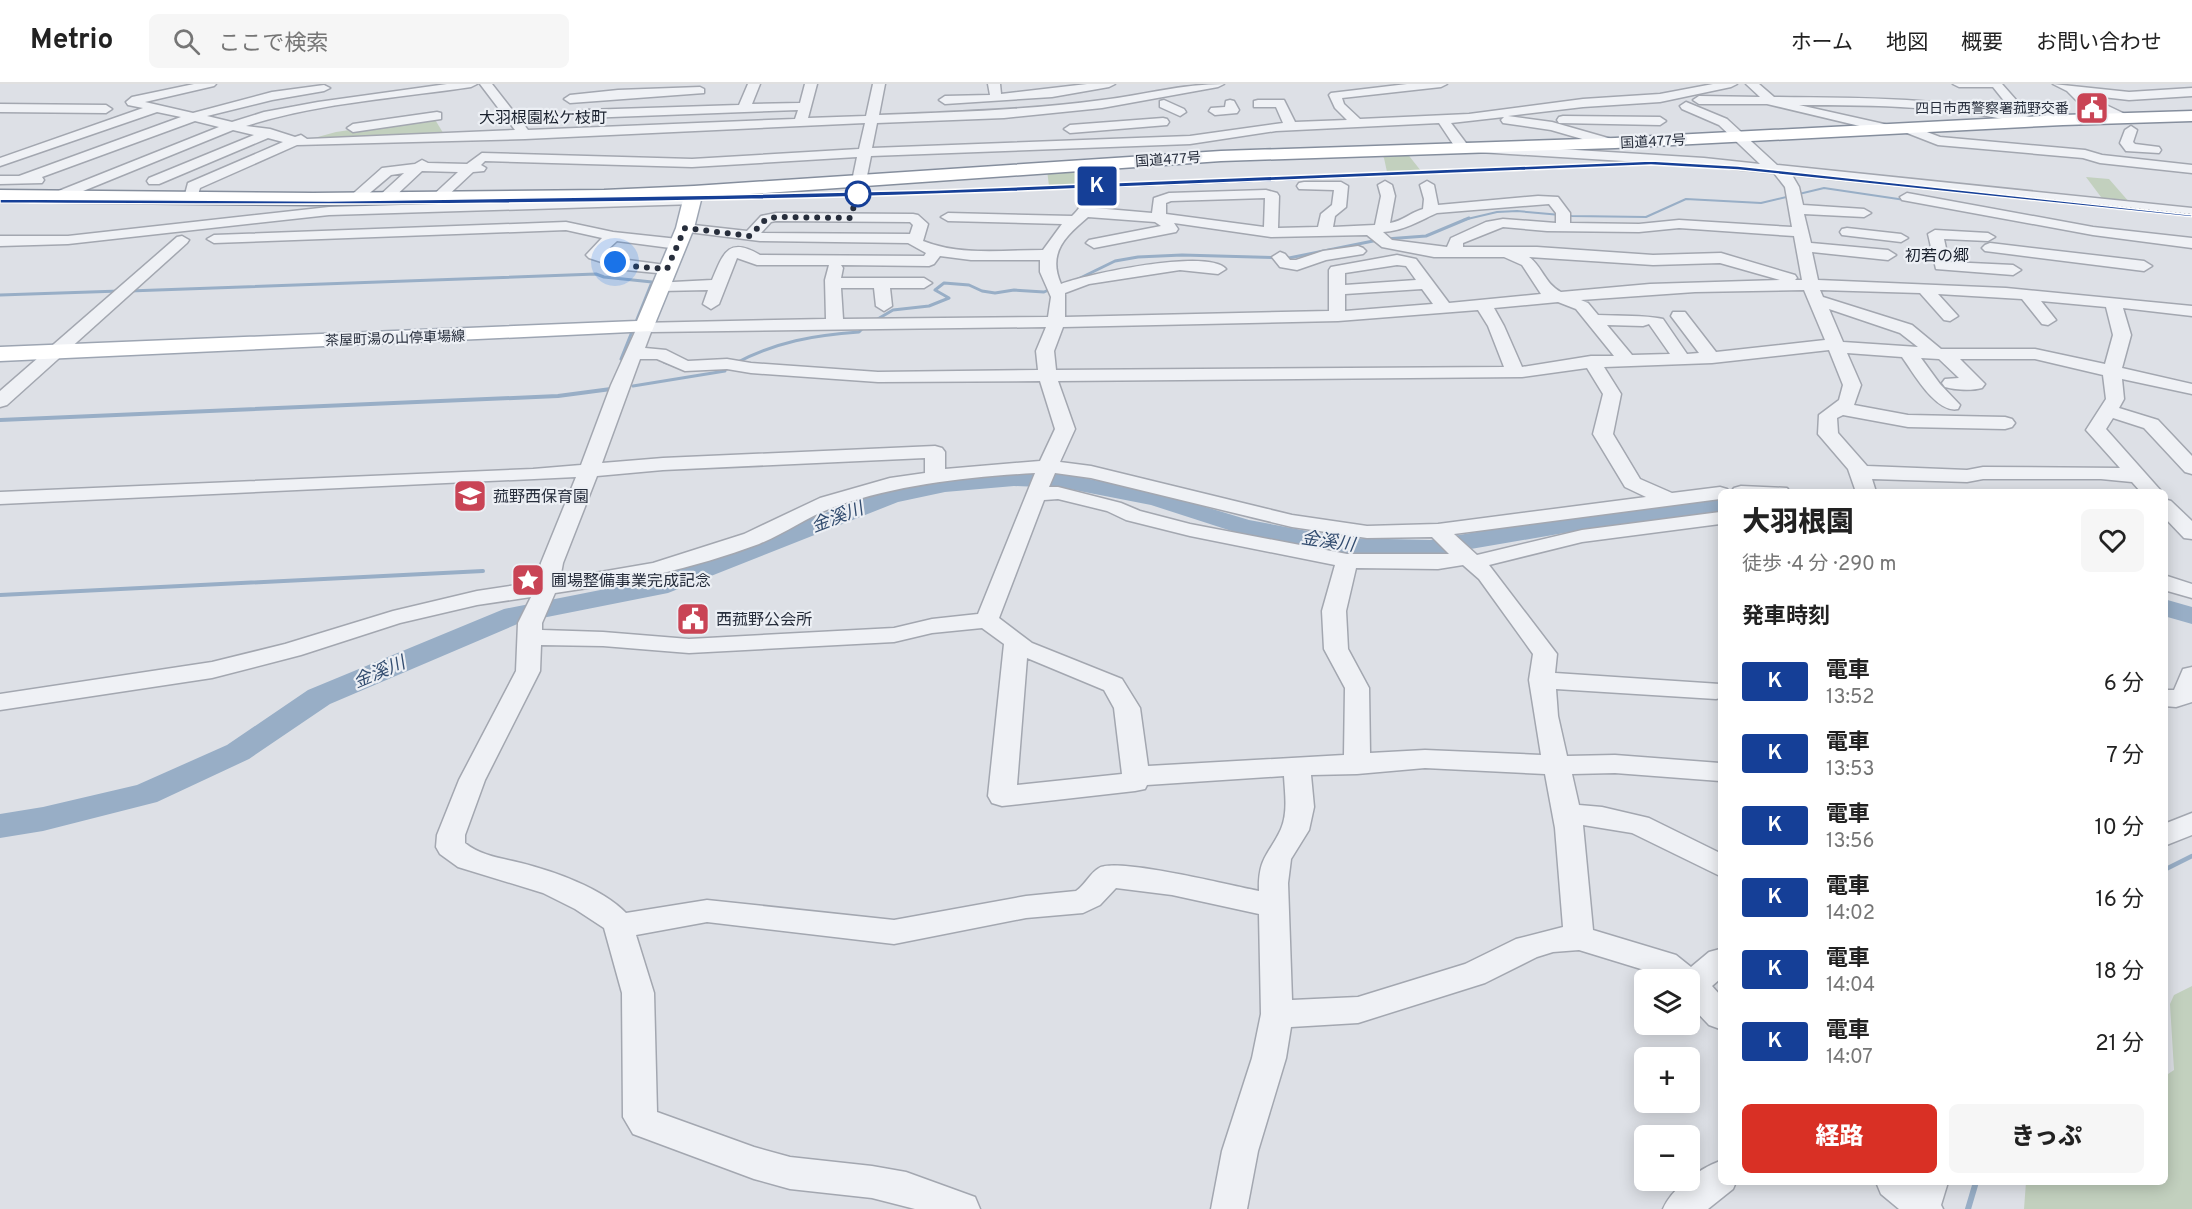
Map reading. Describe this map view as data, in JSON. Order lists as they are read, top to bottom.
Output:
{
  "streets": {
    "highway": ["国道477号"],
    "main road": ["茶屋町湯の山停車場線"]
  },
  "districts": ["大羽根園松ケ枝町", "初若の郷"],
  "water": ["金溪川"],
  "places": {
    "public building": ["四日市西警察署菰野交番", "西菰野公会所"],
    "school or university": ["菰野西保育園"],
    "place": ["圃場整備事業完成記念"]
  },
  "page": {
    "header": "Metrio",
    "search": "ここで検索",
    "nav": [
      "ホーム",
      "地図",
      "概要",
      "お問い合わせ"
    ],
    "on_map": "K",
    "heading": [
      ["大羽根園", "徒歩 · 4 分 · 290 m"],
      "発車時刻"
    ],
    "list": [
      {
        "mark": "K",
        "name": "電車",
        "note": "13:52",
        "value": "6 分"
      },
      {
        "mark": "K",
        "name": "電車",
        "note": "13:53",
        "value": "7 分"
      },
      {
        "mark": "K",
        "name": "電車",
        "note": "13:56",
        "value": "10 分"
      },
      {
        "mark": "K",
        "name": "電車",
        "note": "14:02",
        "value": "16 分"
      },
      {
        "mark": "K",
        "name": "電車",
        "note": "14:04",
        "value": "18 分"
      },
      {
        "mark": "K",
        "name": "電車",
        "note": "14:07",
        "value": "21 分"
      }
    ],
    "map_buttons": ["+", "−"],
    "buttons": ["経路", "きっぷ"]
  }
}
